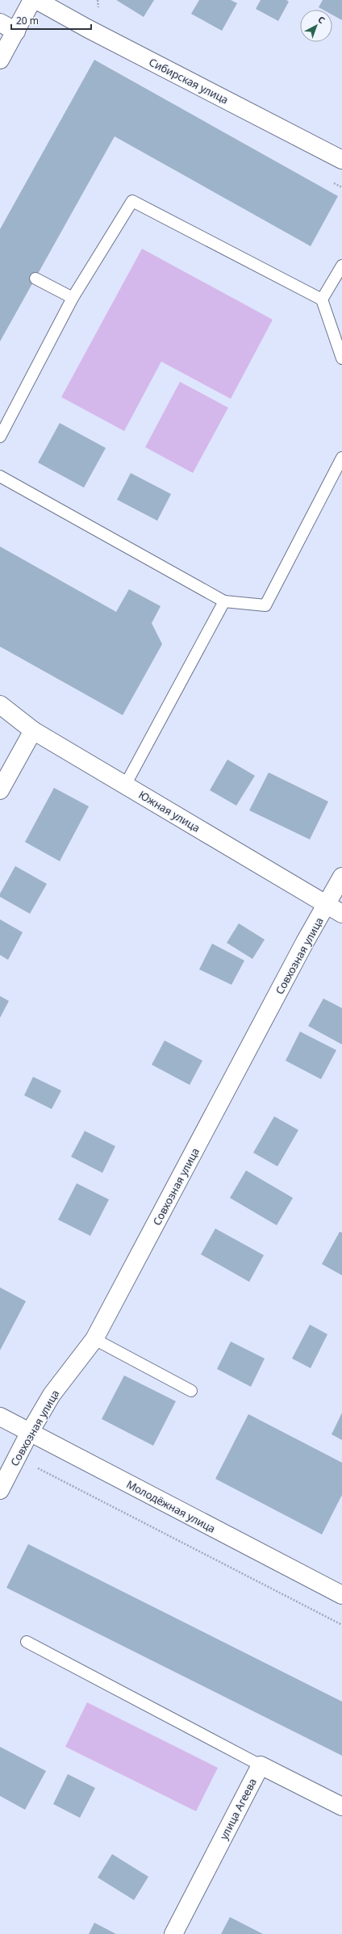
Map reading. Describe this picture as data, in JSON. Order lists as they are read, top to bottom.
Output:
{
  "streets": {
    "street": [
      "Сибирская улица",
      "Южная улица",
      "Совхозная улица",
      "Молодёжная улица",
      "улица Агеева"
    ]
  },
  "crossings": [
    ["Южная улица", "Совхозная улица"],
    ["Совхозная улица", "Молодёжная улица"]
  ],
  "scale_bar": "20 m",
  "north": "top right"
}
